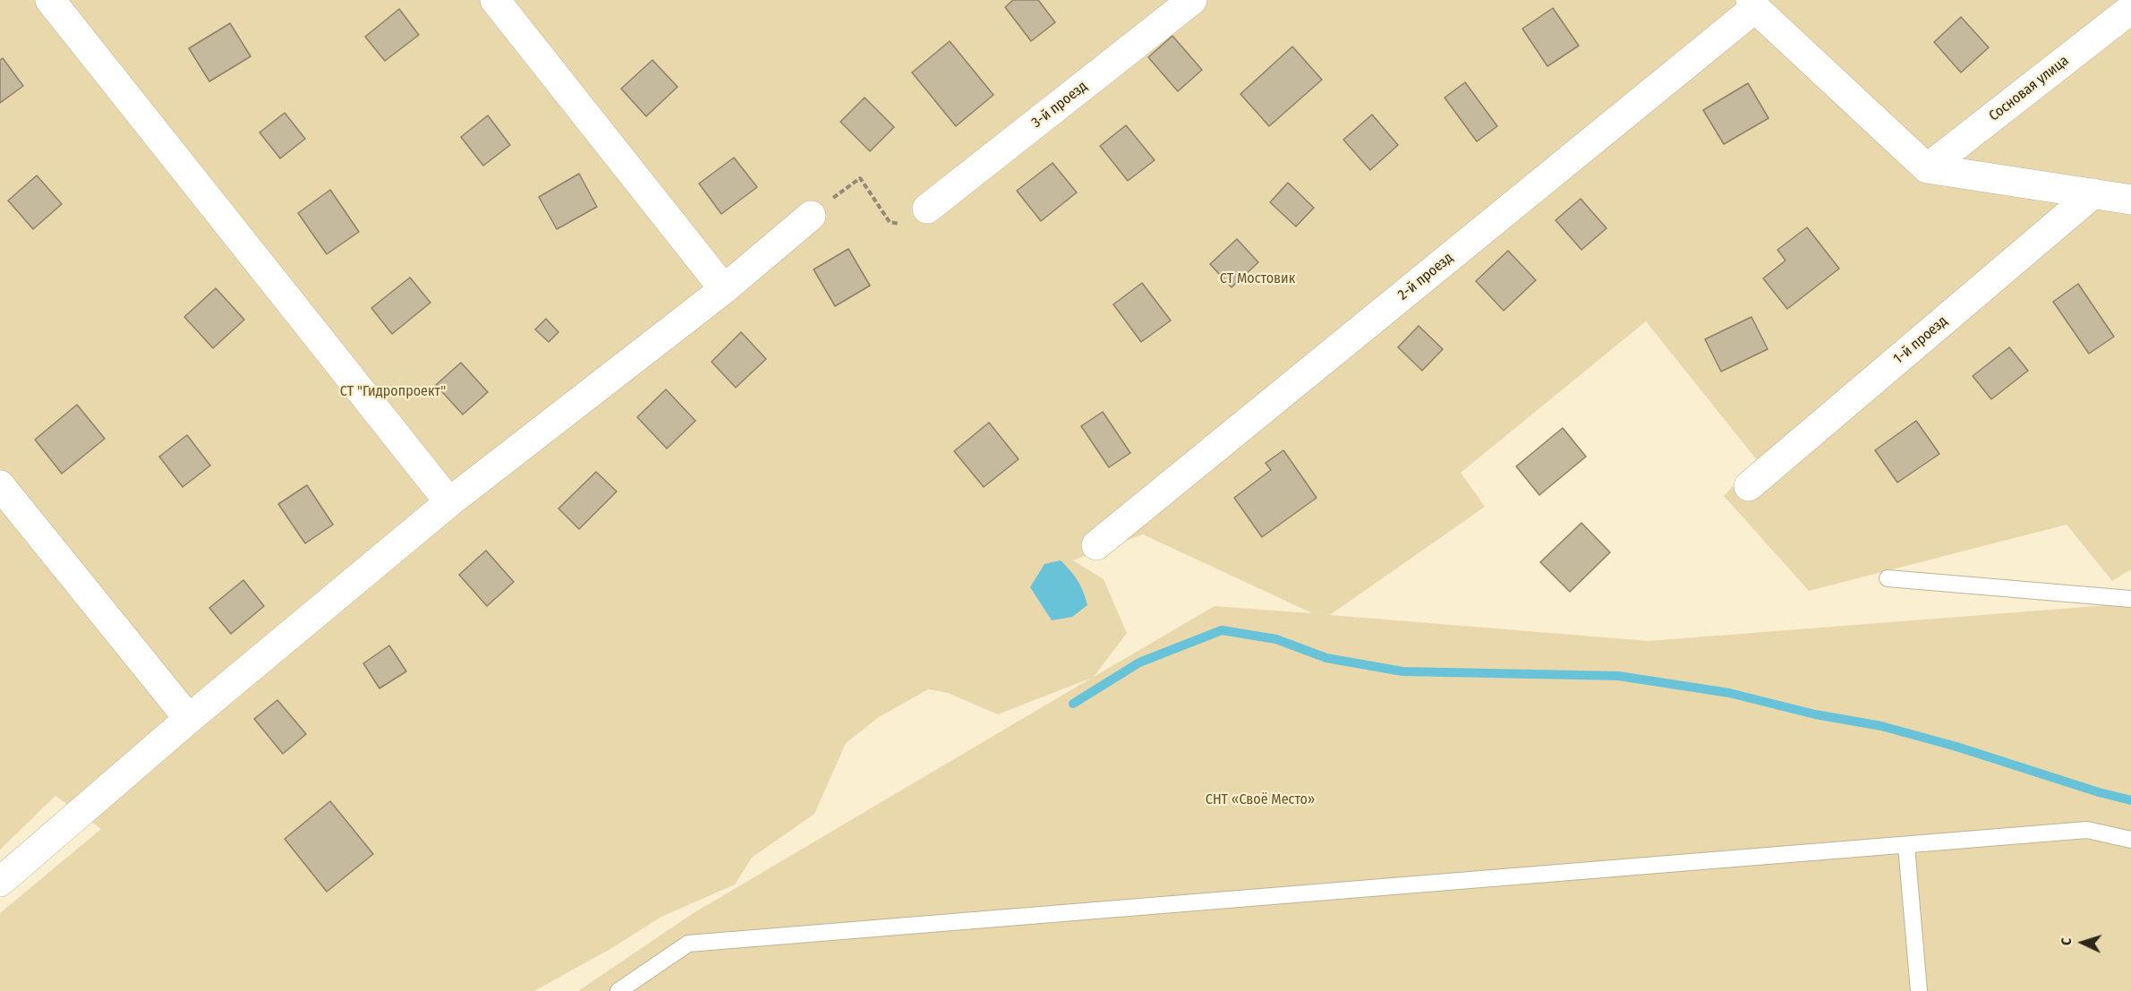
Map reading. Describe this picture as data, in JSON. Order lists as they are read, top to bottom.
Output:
{
  "streets": {
    "street": [
      "Сосновая улица",
      "3-й проезд",
      "2-й проезд",
      "1-й проезд"
    ]
  },
  "parks": ["СТ Мостовик", "СТ \"Гидропроект\"", "СНТ «Своё Место»"],
  "north": "left"
}
